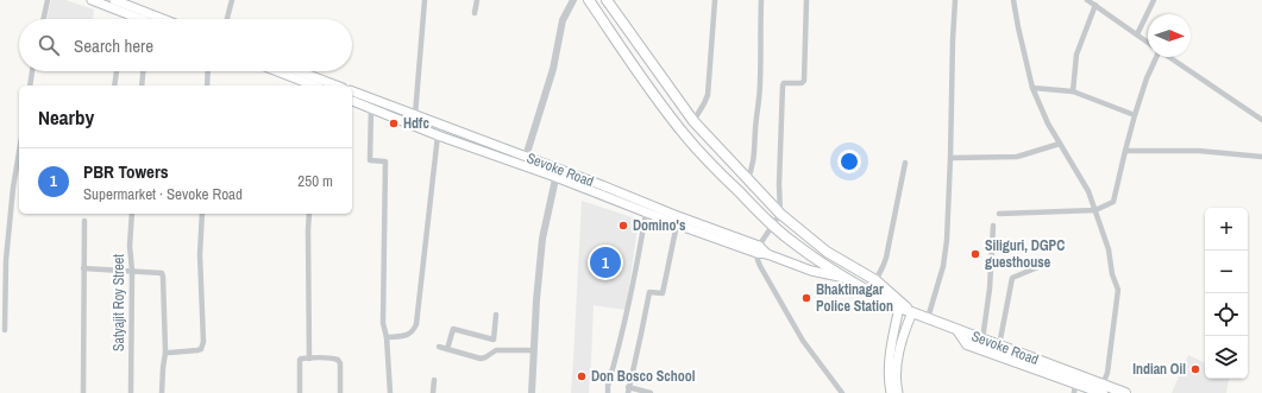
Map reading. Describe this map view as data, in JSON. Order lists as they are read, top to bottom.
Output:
{
  "streets": {
    "highway": ["Sevoke Road"],
    "street": ["Satyajit Roy Street"]
  },
  "places": [
    "Hdfc",
    "Domino's",
    "Siliguri, DGPC guesthouse",
    "Bhaktinagar Police Station",
    "Indian Oil",
    "Don Bosco School"
  ],
  "north": "right",
  "page": {
    "search": "Search here",
    "heading": "Nearby",
    "list": [
      {
        "mark": "1",
        "name": "PBR Towers",
        "note": "Supermarket · Sevoke Road",
        "value": "250 m"
      }
    ],
    "map_buttons": ["+", "−"],
    "pins": "1"
  }
}
